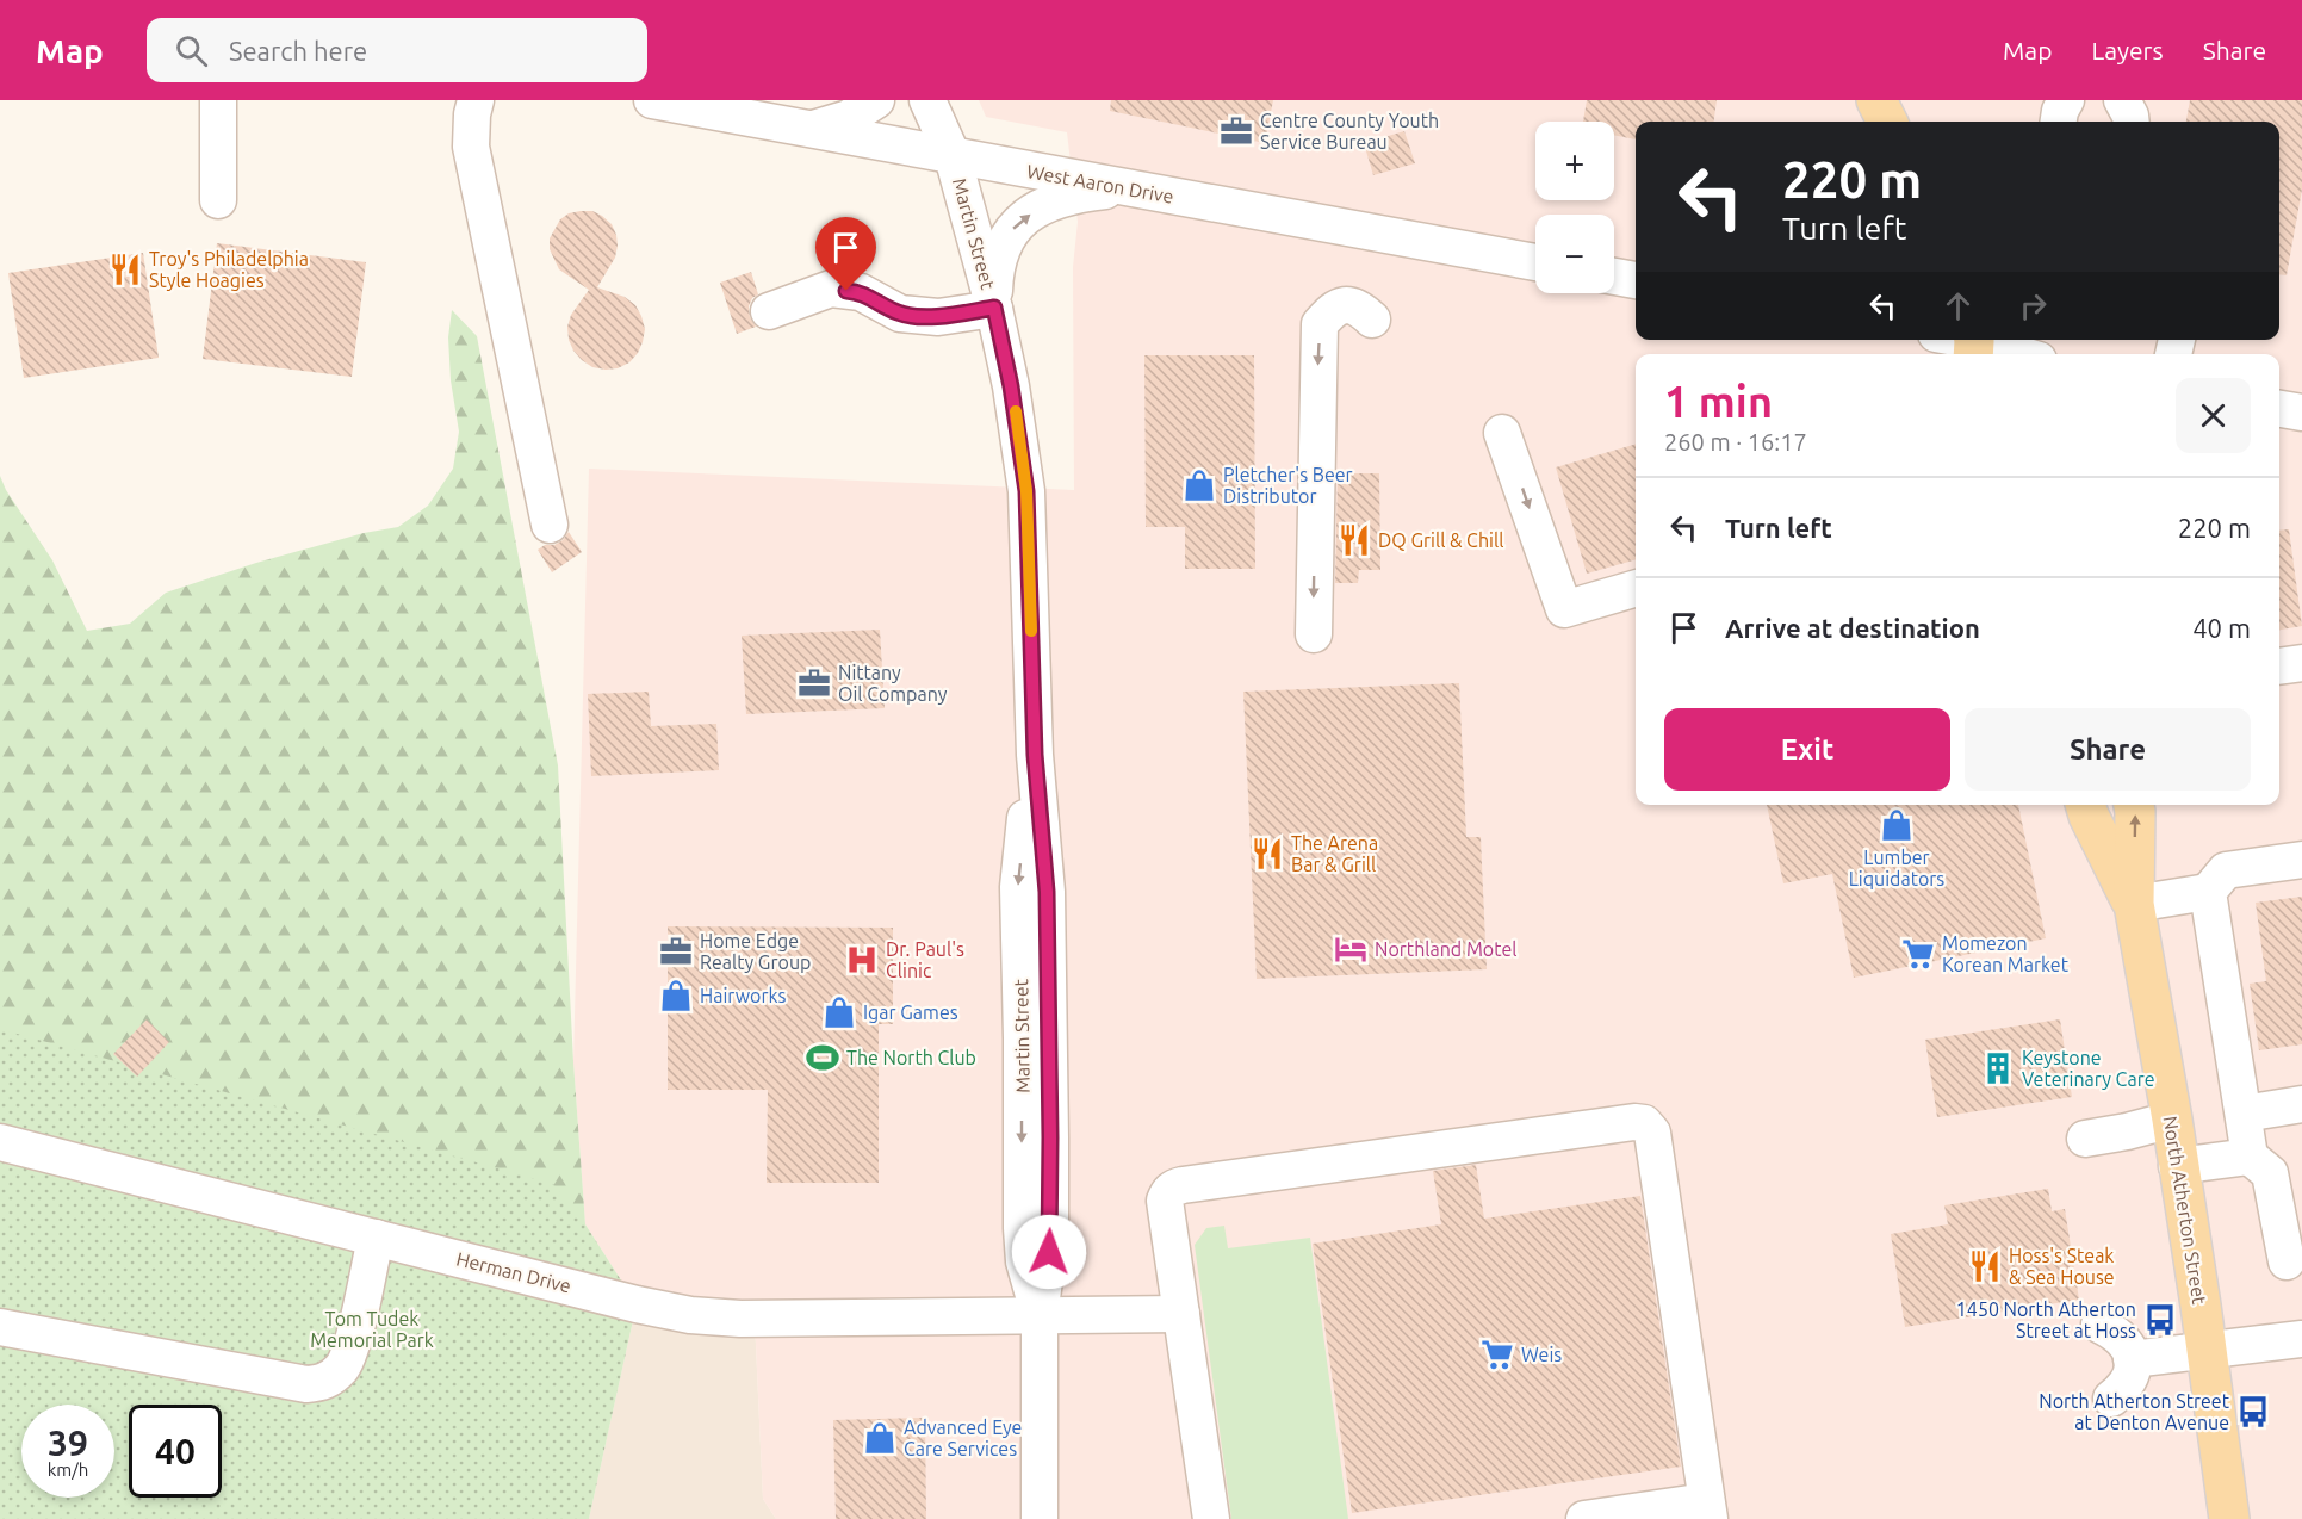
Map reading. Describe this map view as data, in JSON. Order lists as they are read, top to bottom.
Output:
{
  "streets": {
    "main road": ["North Atherton Street"],
    "street": ["West Aaron Drive", "Martin Street", "Herman Drive"]
  },
  "crossings": [
    ["West Aaron Drive", "Martin Street"],
    ["Martin Street", "Herman Drive"]
  ],
  "parks": ["Tom Tudek Memorial Park"],
  "places": {
    "office": ["Centre County Youth Service Bureau", "Nittany Oil Company", "Home Edge Realty Group"],
    "restaurant": [
      "Troy's Philadelphia Style Hoagies",
      "DQ Grill & Chill",
      "The Arena Bar & Grill",
      "Hoss's Steak & Sea House"
    ],
    "shop": [
      "Pletcher's Beer Distributor",
      "Lumber Liquidators",
      "Hairworks",
      "Igar Games",
      "Advanced Eye Care Services"
    ],
    "hotel": ["Northland Motel"],
    "supermarket": ["Momezon Korean Market", "Weis"],
    "hospital": ["Dr. Paul's Clinic"],
    "sports": ["The North Club"],
    "building": ["Keystone Veterinary Care"],
    "bus stop": ["1450 North Atherton Street at Hoss", "North Atherton Street at Denton Avenue"]
  },
  "page": {
    "header": "Map",
    "search": "Search here",
    "nav": ["Map", "Layers", "Share"],
    "map_buttons": ["+", "−"],
    "turn": ["220 m", "Turn left"],
    "heading": ["1 min", "260 m · 16:17"],
    "list": [
      {
        "name": "Turn left",
        "value": "220 m"
      },
      {
        "name": "Arrive at destination",
        "value": "40 m"
      }
    ],
    "buttons": ["Exit", "Share"],
    "speed": "39 km/h",
    "limit": "40"
  }
}
